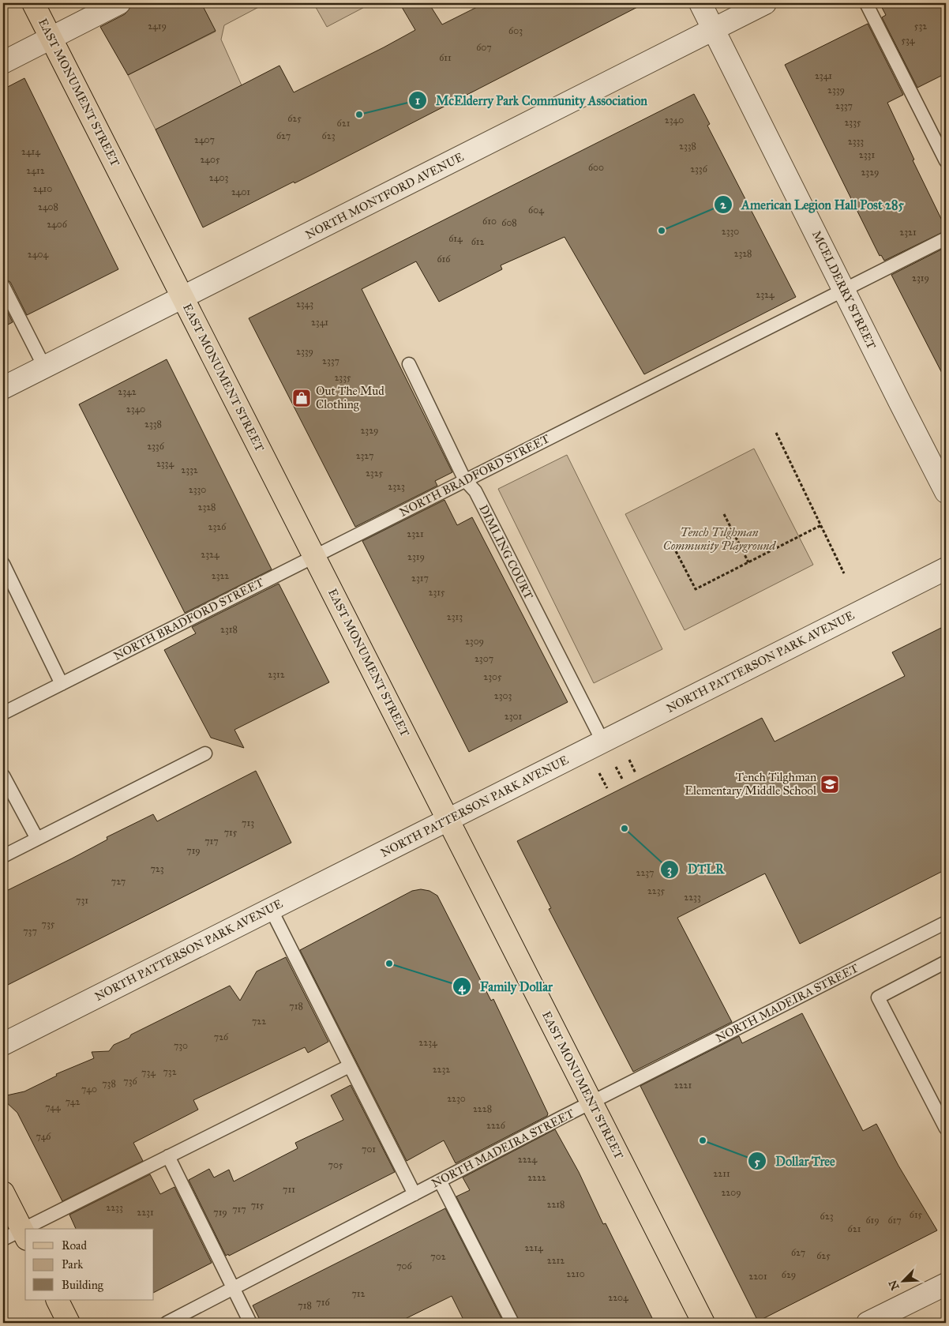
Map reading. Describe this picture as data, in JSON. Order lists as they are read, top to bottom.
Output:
{
  "streets": {
    "main road": ["EAST MONUMENT STREET"],
    "street": ["NORTH MONTFORD AVENUE", "MCELDERRY STREET", "NORTH PATTERSON PARK AVENUE"],
    "lane": ["NORTH BRADFORD STREET", "DIMLING COURT", "NORTH MADEIRA STREET"]
  },
  "crossings": [
    ["EAST MONUMENT STREET", "NORTH MONTFORD AVENUE"],
    ["EAST MONUMENT STREET", "NORTH BRADFORD STREET"],
    ["EAST MONUMENT STREET", "NORTH PATTERSON PARK AVENUE"],
    ["EAST MONUMENT STREET", "NORTH MADEIRA STREET"],
    ["NORTH MONTFORD AVENUE", "MCELDERRY STREET"],
    ["MCELDERRY STREET", "NORTH BRADFORD STREET"],
    ["NORTH BRADFORD STREET", "DIMLING COURT"],
    ["DIMLING COURT", "NORTH PATTERSON PARK AVENUE"]
  ],
  "parks": ["Tench Tilghman Community Playground"],
  "places": {
    "other": [
      "McElderry Park Community Association",
      "American Legion Hall Post 285",
      "DTLR",
      "Family Dollar",
      "Dollar Tree"
    ],
    "shop": ["Out The Mud Clothing"],
    "school or university": ["Tench Tilghman Elementary/Middle School"]
  },
  "house_numbers": [
    "2419",
    "532",
    "603",
    "534",
    "607",
    "611",
    "2341",
    "2339",
    "2337",
    "625",
    "2340",
    "2335",
    "621",
    "627",
    "623",
    "2407",
    "2333",
    "2338",
    "2414",
    "2331",
    "2405",
    "600",
    "2336",
    "2412",
    "2329",
    "2403",
    "2410",
    "2401",
    "2408",
    "604",
    "610",
    "608",
    "2406",
    "2330",
    "2321",
    "614",
    "612",
    "2328",
    "2404",
    "616",
    "2319",
    "2324",
    "2343",
    "2341",
    "2339",
    "2337",
    "2335",
    "2342",
    "2340",
    "2338",
    "2329",
    "2336",
    "2327",
    "2334",
    "2332",
    "2325",
    "2323",
    "2330",
    "2328",
    "2326",
    "2321",
    "2324",
    "2319",
    "2322",
    "2317",
    "2315",
    "2313",
    "2318",
    "2309",
    "2307",
    "2312",
    "2305",
    "2303",
    "2301",
    "713",
    "715",
    "717",
    "719",
    "723",
    "2237",
    "727",
    "2235",
    "2233",
    "731",
    "735",
    "737",
    "718",
    "722",
    "726",
    "2234",
    "730",
    "2232",
    "732",
    "734",
    "736",
    "738",
    "2221",
    "740",
    "2230",
    "742",
    "744",
    "2228",
    "2226",
    "746",
    "701",
    "2224",
    "705",
    "2211",
    "2222",
    "711",
    "2209",
    "2218",
    "715",
    "2233",
    "717",
    "2231",
    "719",
    "615",
    "623",
    "619",
    "617",
    "621",
    "2214",
    "627",
    "625",
    "702",
    "2212",
    "706",
    "2210",
    "629",
    "2201",
    "712",
    "2204",
    "716",
    "718"
  ],
  "legend": ["Road", "Park", "Building"],
  "north": "bottom left"
}
